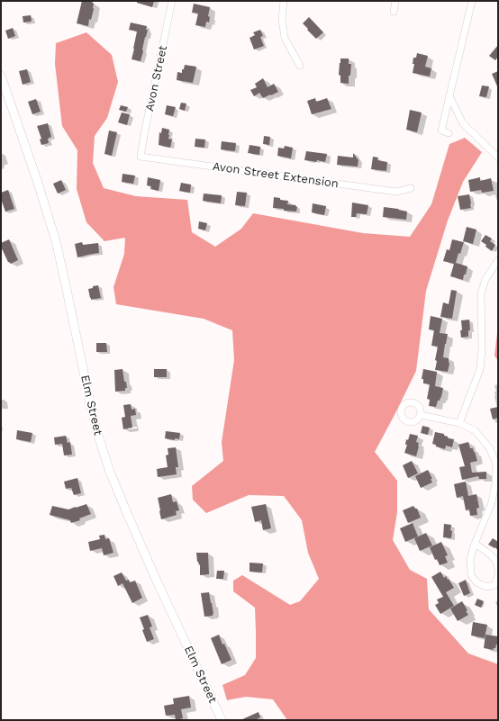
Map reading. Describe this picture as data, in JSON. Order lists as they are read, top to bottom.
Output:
{
  "streets": {
    "street": ["Avon Street", "Avon Street Extension", "Elm Street"]
  },
  "crossings": [
    ["Avon Street", "Avon Street Extension"]
  ]
}
